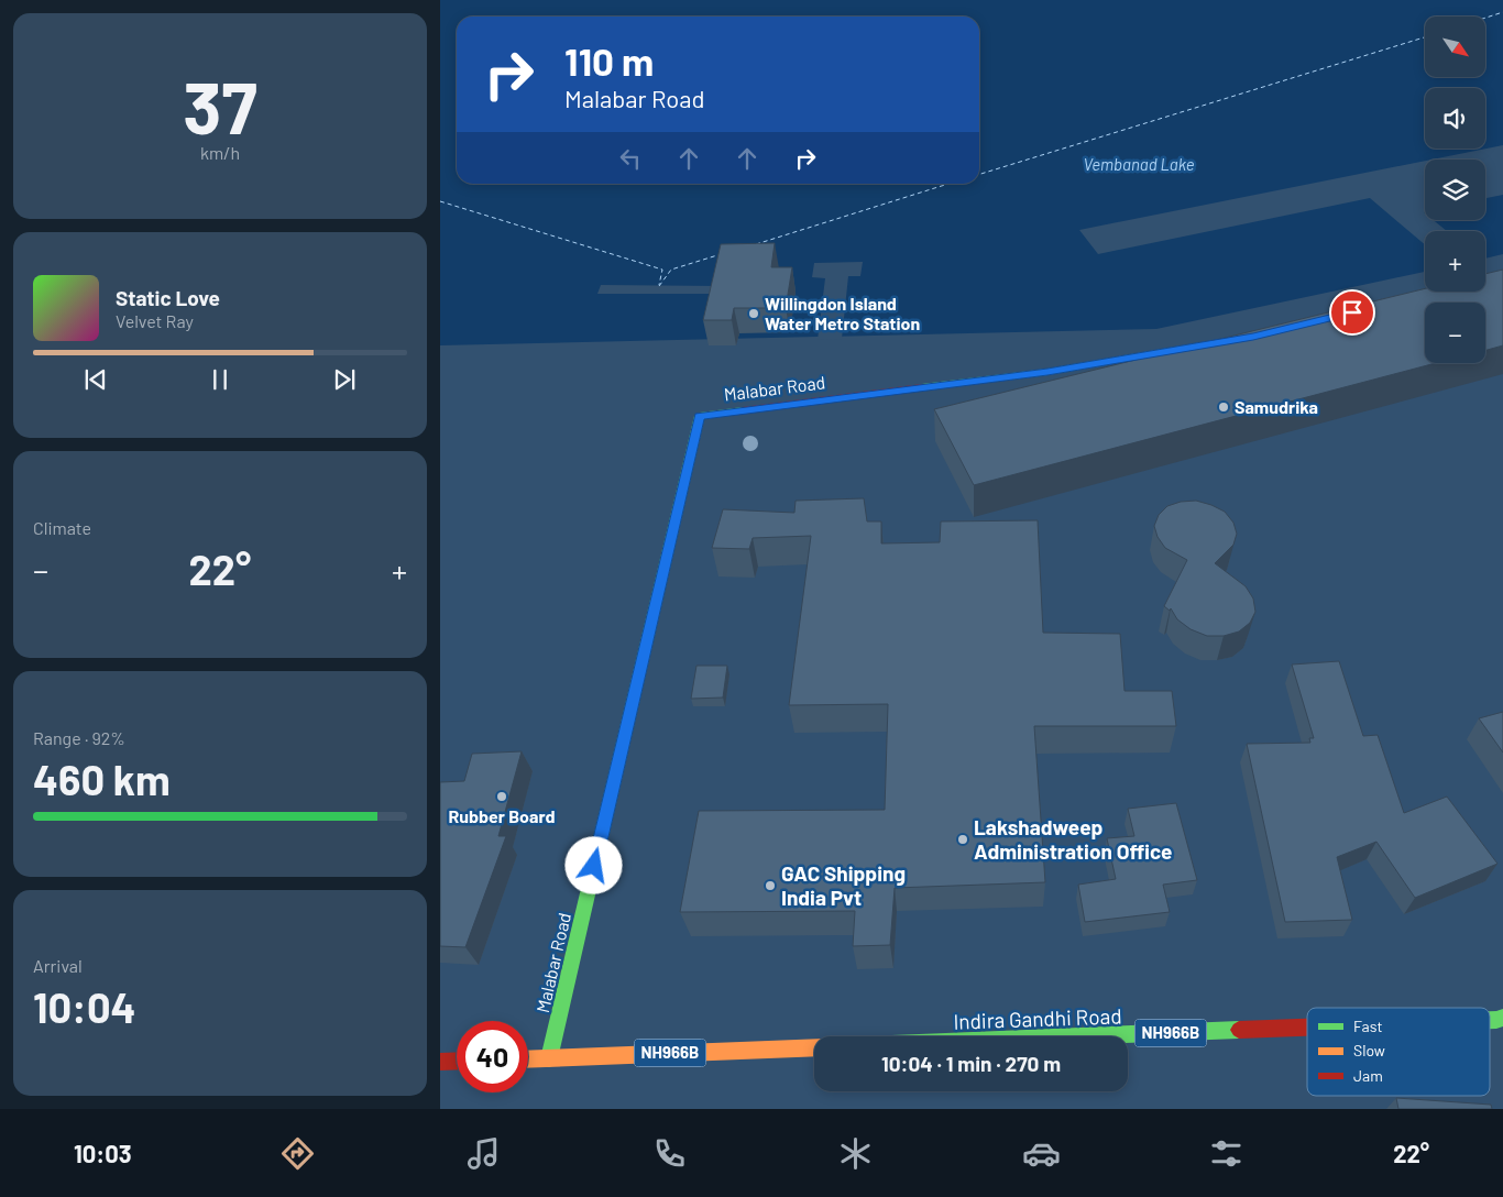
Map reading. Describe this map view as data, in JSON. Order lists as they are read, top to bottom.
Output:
{
  "streets": {
    "main road": ["Malabar Road", "Indira Gandhi Road", "NH966B"]
  },
  "crossings": [
    ["Malabar Road", "NH966B"]
  ],
  "water": ["Vembanad Lake"],
  "places": [
    "Willingdon Island Water Metro Station",
    "Samudrika",
    "Rubber Board",
    "Lakshadweep Administration Office",
    "GAC Shipping India Pvt"
  ],
  "legend": ["Fast", "Slow", "Jam"],
  "north": "bottom right",
  "page": {
    "tile": [
      ["37", "km/h"],
      "Climate",
      ["Range · 92%", "460 km"],
      ["Arrival", "10:04"]
    ],
    "map_buttons": ["+", "−"],
    "turn": ["110 m", "Malabar Road"],
    "song": ["Static Love", "Velvet Ray"],
    "heat": ["−", "22°", "+"],
    "limit": "40",
    "trip": "10:04 · 1 min · 270 m",
    "tabs": ["10:03", "22°"]
  }
}
